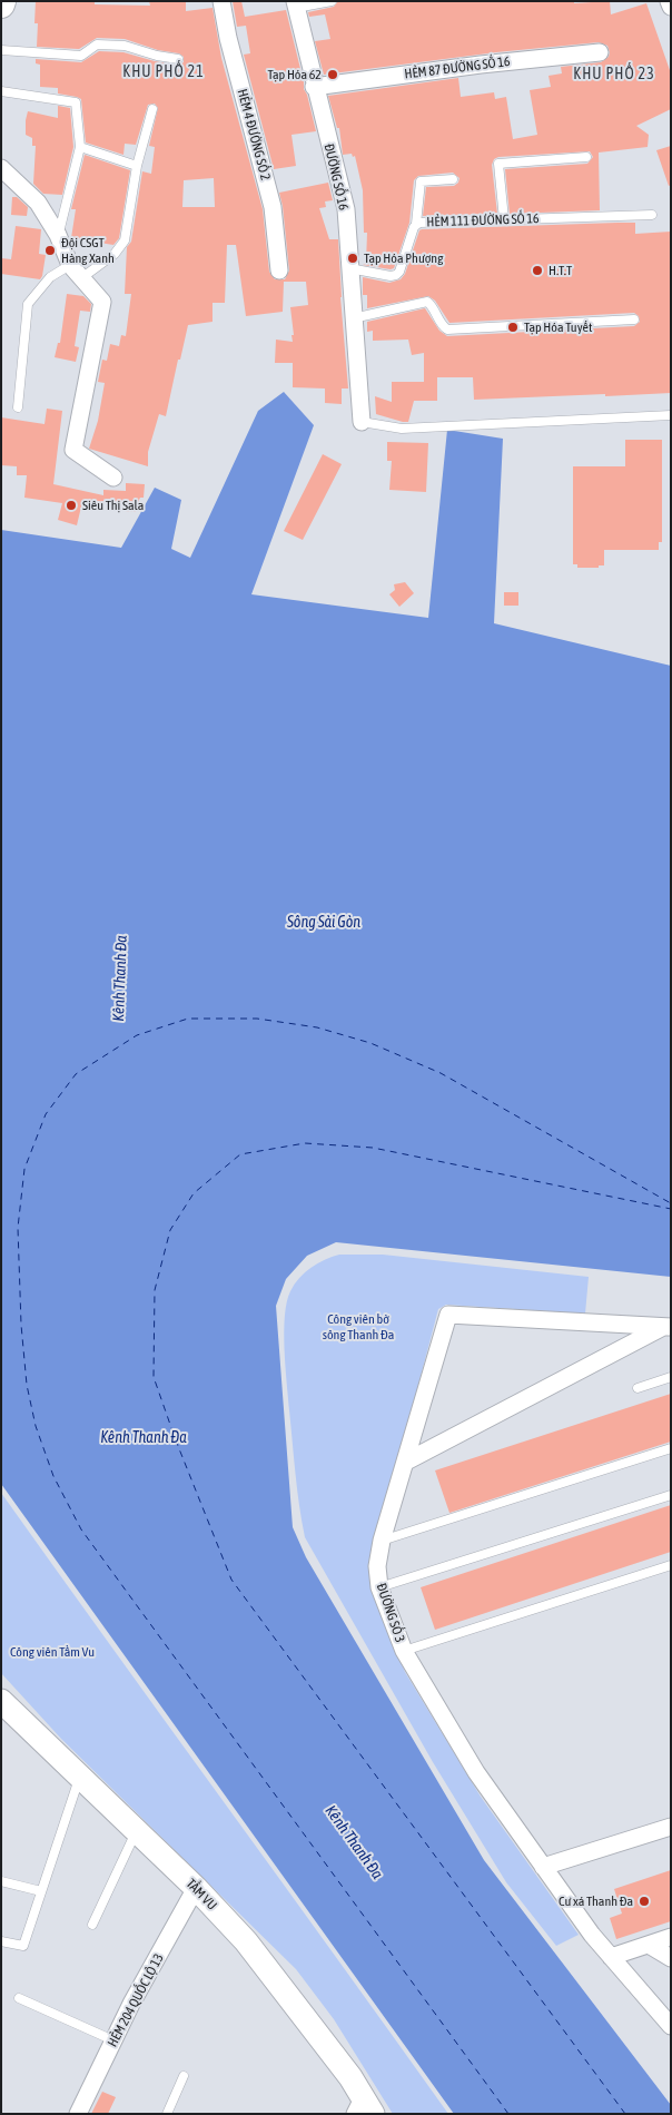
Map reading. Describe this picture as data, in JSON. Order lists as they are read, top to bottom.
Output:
{
  "streets": {
    "street": [
      "HẺM 87 ĐƯỜNG SỐ 16",
      "HẺM 4 ĐƯỜNG SỐ 2",
      "ĐƯỜNG SỐ 16",
      "ĐƯỜNG SỐ 3",
      "TẦM VU",
      "HẺM 204 QUỐC LỘ 13"
    ],
    "lane": ["HẺM 111 ĐƯỜNG SỐ 16"]
  },
  "crossings": [
    ["HẺM 87 ĐƯỜNG SỐ 16", "ĐƯỜNG SỐ 16"],
    ["ĐƯỜNG SỐ 16", "HẺM 111 ĐƯỜNG SỐ 16"],
    ["TẦM VU", "HẺM 204 QUỐC LỘ 13"]
  ],
  "districts": ["KHU PHỐ 21", "KHU PHỐ 23"],
  "water": ["Sông Sài Gòn", "Kênh Thanh Đa"],
  "parks": ["Công viên bờ sông Thanh Đa", "Công viên Tầm Vu"],
  "places": [
    "Tạp Hóa 62",
    "Đội CSGT Hàng Xanh",
    "Tạp Hóa Phượng",
    "H.T.T",
    "Tạp Hóa Tuyết",
    "Siêu Thị Sala",
    "Cư xá Thanh Đa"
  ]
}
